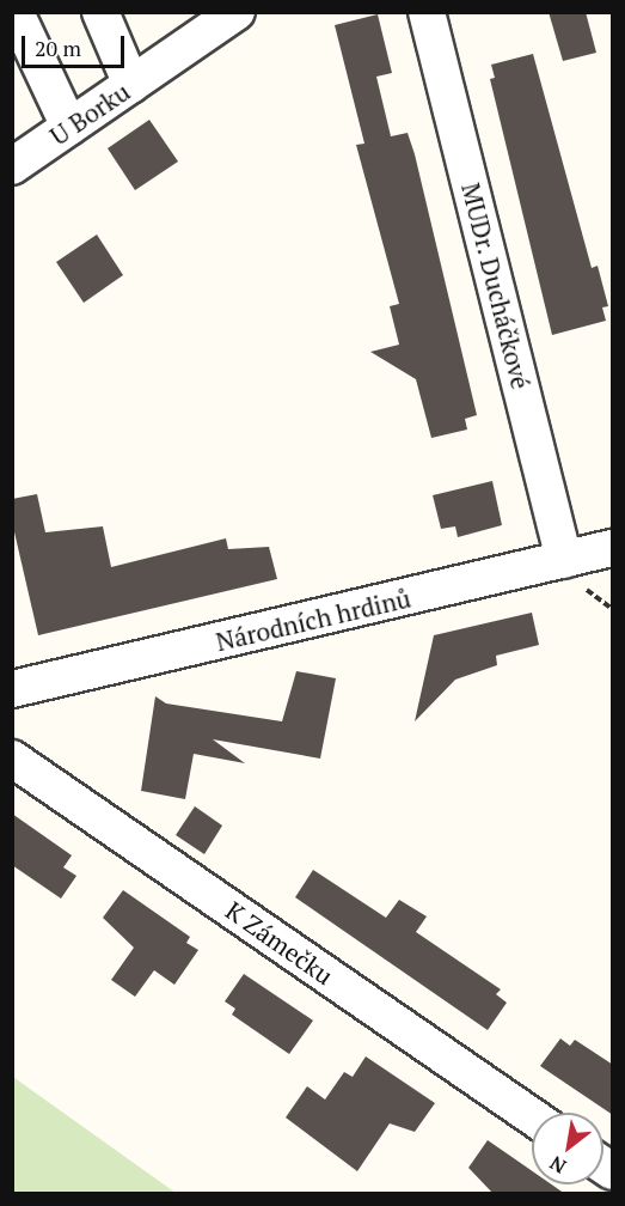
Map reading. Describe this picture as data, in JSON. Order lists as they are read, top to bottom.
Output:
{
  "streets": {
    "street": [
      "U Borku",
      "MUDr. Ducháčkové",
      "Národních hrdinů",
      "K Zámečku"
    ]
  },
  "crossings": [
    ["MUDr. Ducháčkové", "Národních hrdinů"]
  ],
  "scale_bar": "20 m",
  "north": "bottom left"
}
